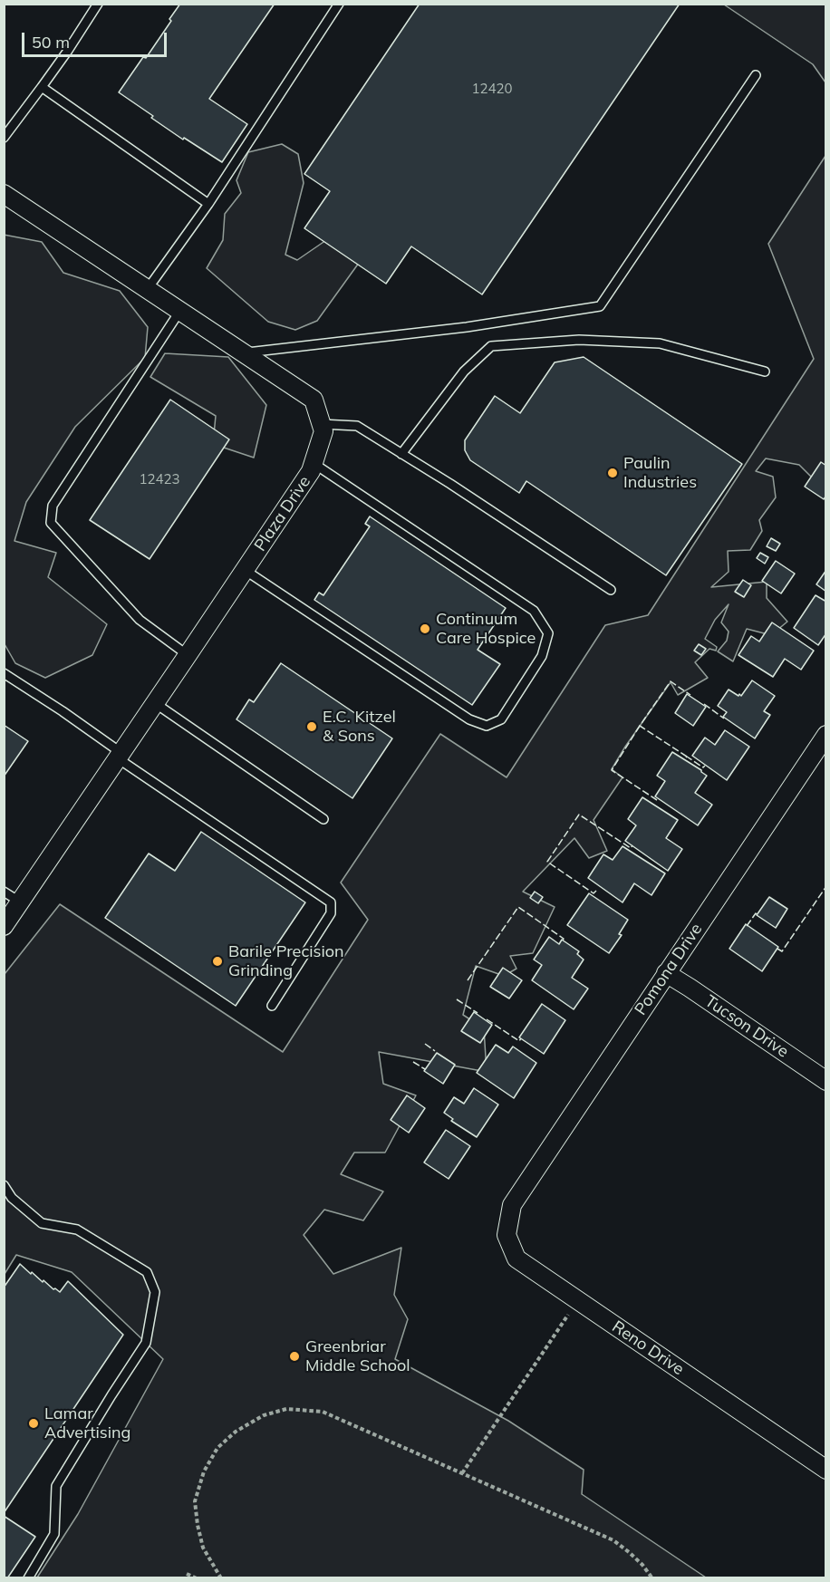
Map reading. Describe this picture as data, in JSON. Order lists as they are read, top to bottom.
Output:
{
  "streets": {
    "street": [
      "Plaza Drive",
      "Pomona Drive",
      "Tucson Drive",
      "Reno Drive"
    ]
  },
  "crossings": [
    ["Pomona Drive", "Tucson Drive"],
    ["Pomona Drive", "Reno Drive"]
  ],
  "places": [
    "Paulin Industries",
    "Continuum Care Hospice",
    "E.C. Kitzel & Sons",
    "Barile Precision Grinding",
    "Greenbriar Middle School",
    "Lamar Advertising"
  ],
  "house_numbers": ["12420", "12423"],
  "scale_bar": "50 m"
}
